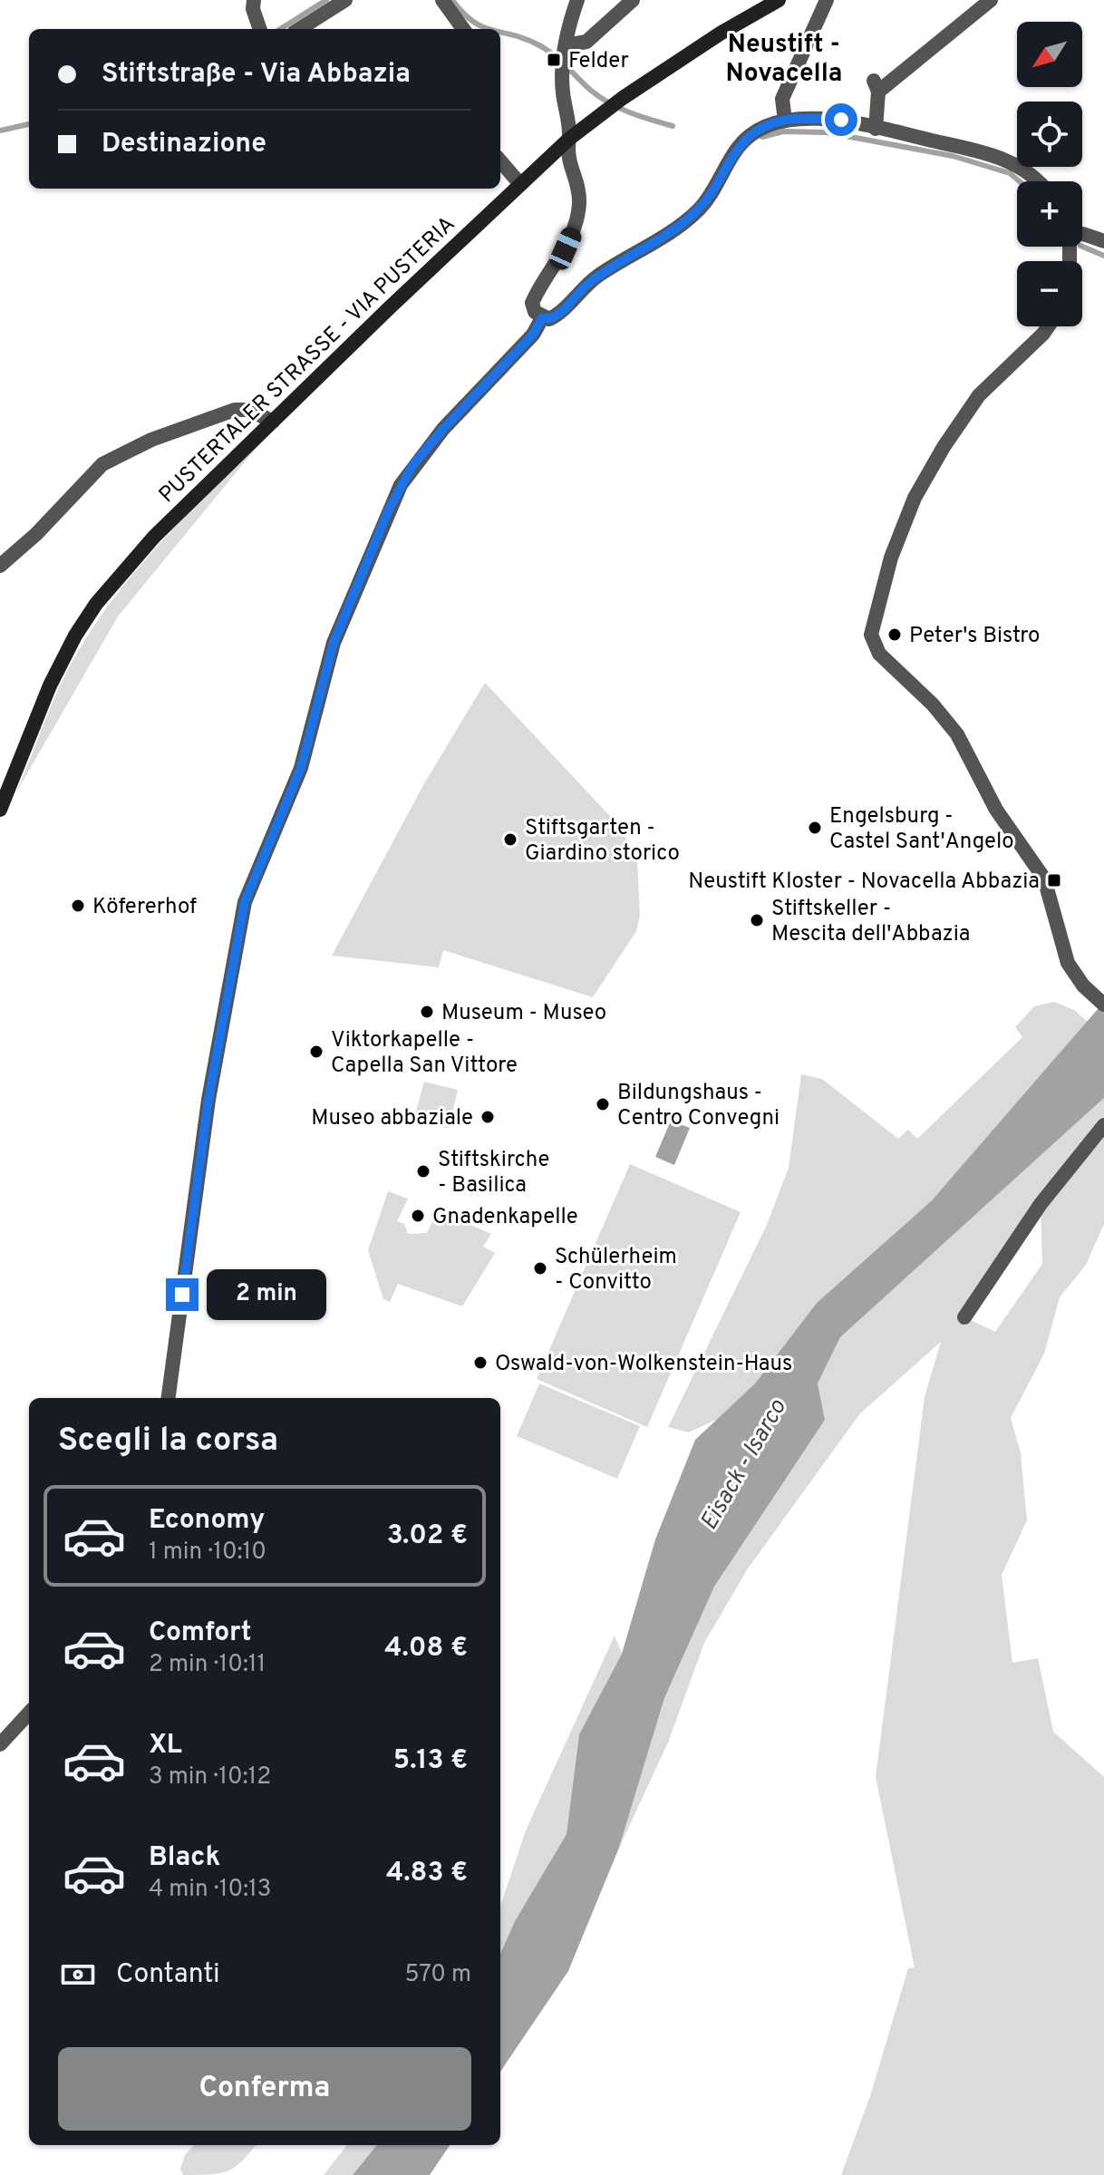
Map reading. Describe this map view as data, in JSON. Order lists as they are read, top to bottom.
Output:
{
  "streets": {
    "main road": ["PUSTERTALER STRASSE - VIA PUSTERIA"]
  },
  "districts": ["Neustift - Novacella"],
  "water": ["Eisack - Isarco"],
  "places": {
    "transit": ["Felder", "Neustift Kloster - Novacella Abbazia"],
    "other": [
      "Peter's Bistro",
      "Engelsburg - Castel Sant'Angelo",
      "Stiftsgarten - Giardino storico",
      "Köfererhof",
      "Stiftskeller - Mescita dell'Abbazia",
      "Museum - Museo",
      "Viktorkapelle - Capella San Vittore",
      "Bildungshaus - Centro Convegni",
      "Museo abbaziale",
      "Stiftskirche - Basilica",
      "Gnadenkapelle",
      "Schülerheim - Convitto",
      "Oswald-von-Wolkenstein-Haus"
    ]
  },
  "north": "bottom left",
  "page": {
    "map_buttons": ["+", "−"],
    "banner": ["Stiftstraße - Via Abbazia", "Destinazione"],
    "bubble": "2 min",
    "heading": "Scegli la corsa",
    "list": [
      {
        "name": "Economy",
        "note": "1 min · 10:10",
        "value": "3.02 €"
      },
      {
        "name": "Comfort",
        "note": "2 min · 10:11",
        "value": "4.08 €"
      },
      {
        "name": "XL",
        "note": "3 min · 10:12",
        "value": "5.13 €"
      },
      {
        "name": "Black",
        "note": "4 min · 10:13",
        "value": "4.83 €"
      }
    ],
    "pay": ["Contanti", "570 m"],
    "buttons": "Conferma"
  }
}
